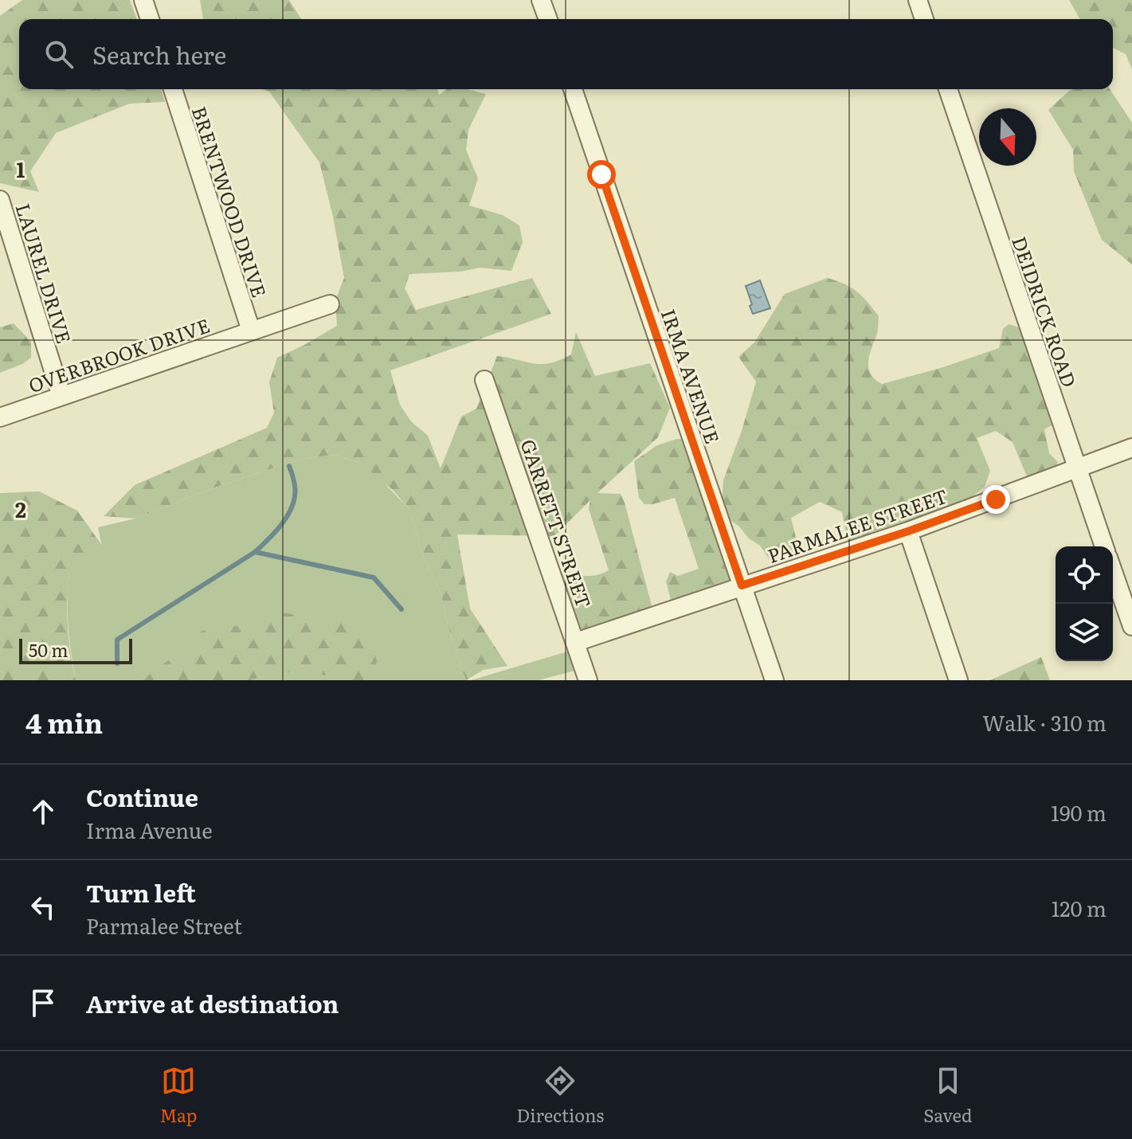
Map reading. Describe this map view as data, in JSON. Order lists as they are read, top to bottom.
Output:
{
  "streets": {
    "street": [
      "BRENTWOOD DRIVE",
      "LAUREL DRIVE",
      "DEIDRICK ROAD",
      "OVERBROOK DRIVE",
      "IRMA AVENUE",
      "GARRETT STREET",
      "PARMALEE STREET"
    ]
  },
  "crossings": [
    ["BRENTWOOD DRIVE", "OVERBROOK DRIVE"],
    ["LAUREL DRIVE", "OVERBROOK DRIVE"],
    ["DEIDRICK ROAD", "PARMALEE STREET"],
    ["IRMA AVENUE", "PARMALEE STREET"],
    ["GARRETT STREET", "PARMALEE STREET"]
  ],
  "scale_bar": "50 m",
  "north": "bottom",
  "page": {
    "search": "Search here",
    "scale": "50 m",
    "heading": ["4 min", "Walk · 310 m"],
    "list": [
      ["Continue", "Irma Avenue", "190 m"],
      ["Turn left", "Parmalee Street", "120 m"],
      "Arrive at destination"
    ],
    "nav": ["Map", "Directions", "Saved"]
  },
  "grid": {
    "rows": ["1", "2"]
  }
}
